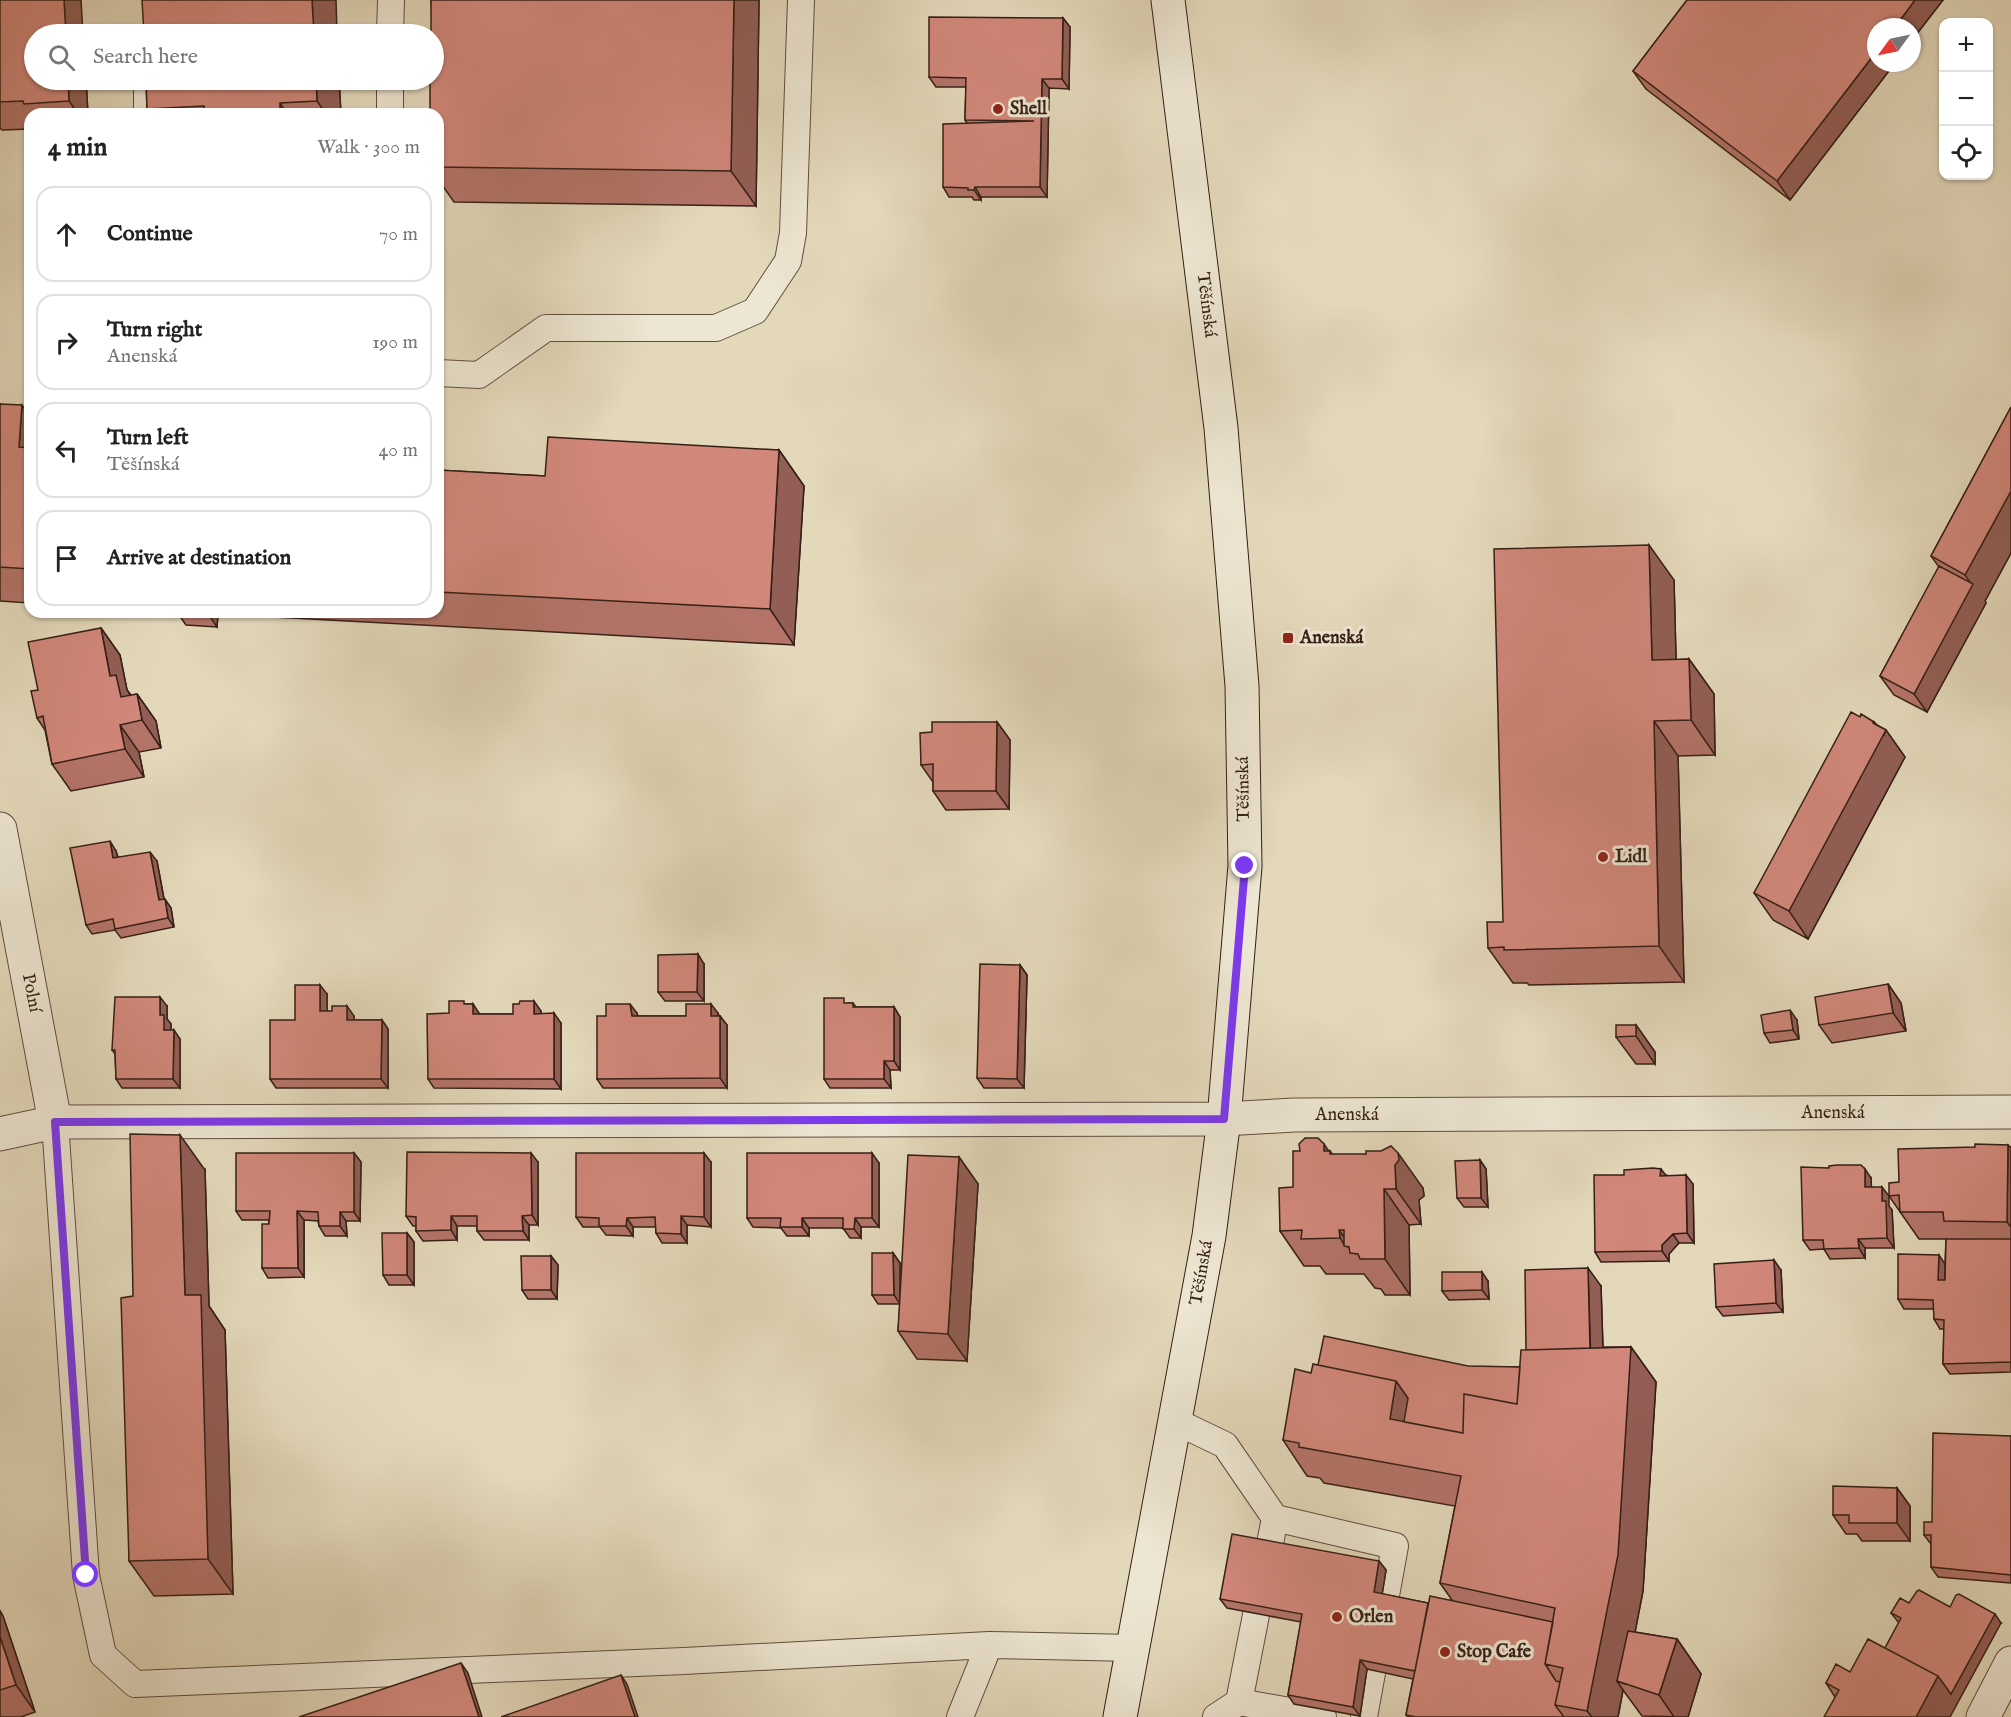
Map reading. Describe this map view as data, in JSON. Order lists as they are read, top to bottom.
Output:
{
  "streets": {
    "street": ["Těšínská", "Polní", "Anenská"]
  },
  "crossings": [
    ["Těšínská", "Anenská"],
    ["Polní", "Anenská"]
  ],
  "places": {
    "other": [
      "Shell",
      "Lidl",
      "Orlen",
      "Stop Cafe"
    ],
    "transit": ["Anenská"]
  },
  "north": "bottom left",
  "page": {
    "map_buttons": ["+", "−"],
    "search": "Search here",
    "heading": ["4 min", "Walk · 300 m"],
    "list": [
      ["Continue", "70 m"],
      ["Turn right", "Anenská", "190 m"],
      ["Turn left", "Těšínská", "40 m"],
      "Arrive at destination"
    ]
  }
}
